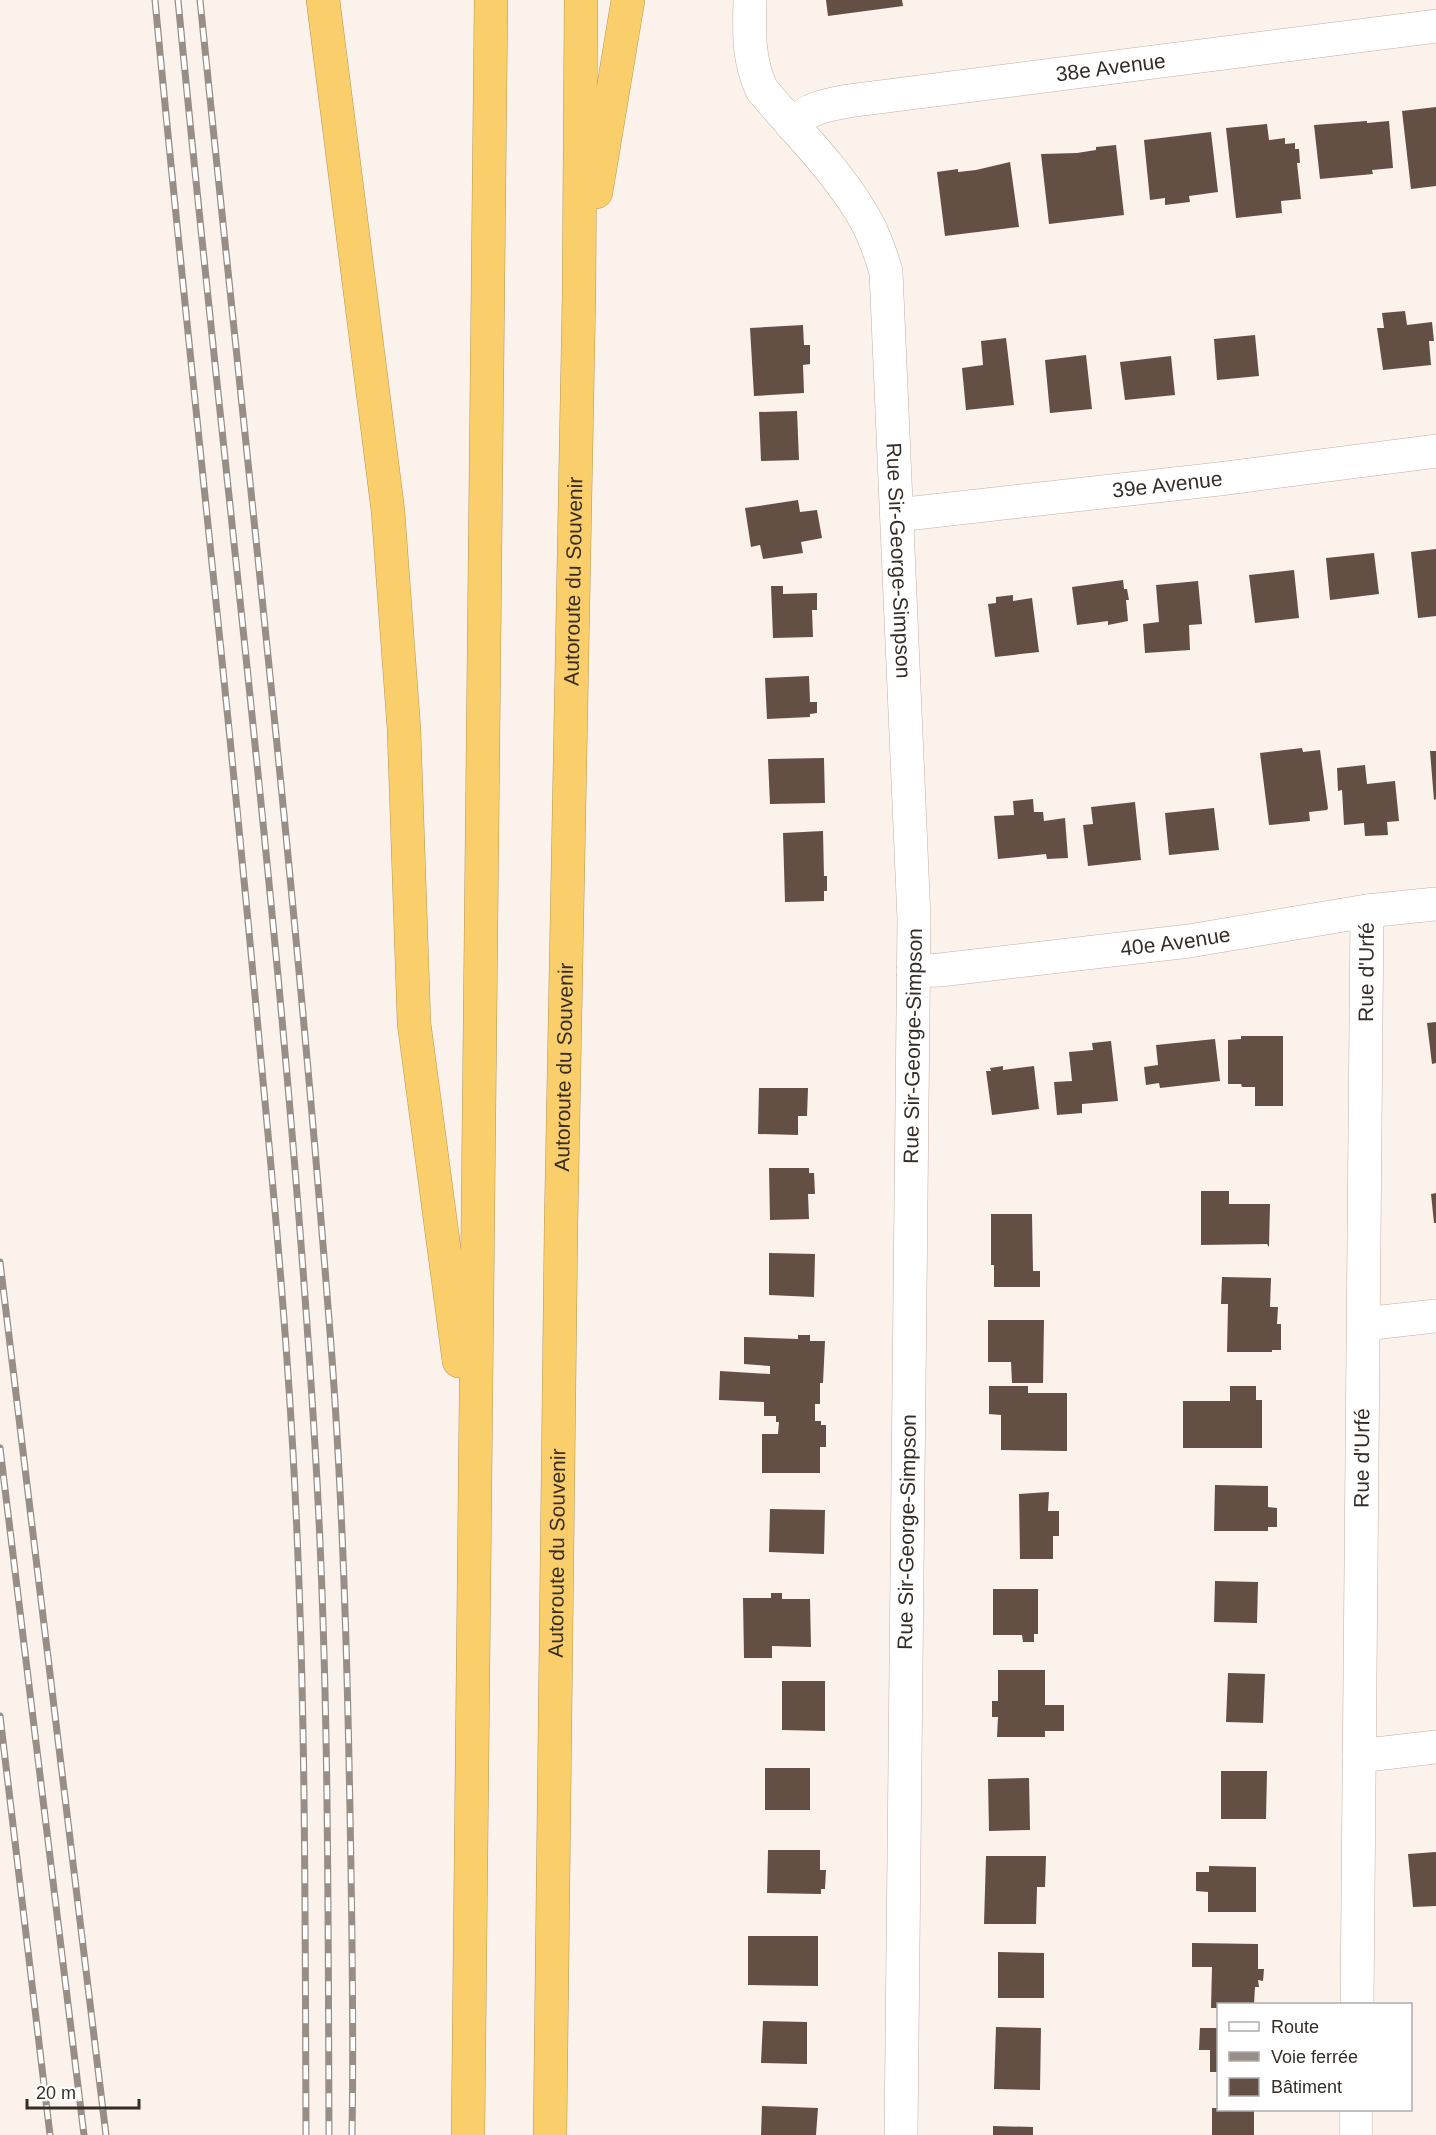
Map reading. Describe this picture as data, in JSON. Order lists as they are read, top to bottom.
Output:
{
  "streets": {
    "highway": ["Autoroute du Souvenir"],
    "street": [
      "38e Avenue",
      "39e Avenue",
      "Rue Sir-George-Simpson",
      "40e Avenue",
      "Rue d'Urfé"
    ]
  },
  "crossings": [
    ["38e Avenue", "Rue Sir-George-Simpson"],
    ["39e Avenue", "Rue Sir-George-Simpson"],
    ["Rue Sir-George-Simpson", "40e Avenue"],
    ["40e Avenue", "Rue d'Urfé"]
  ],
  "legend": ["Route", "Voie ferrée", "Bâtiment"],
  "scale_bar": "20 m"
}
